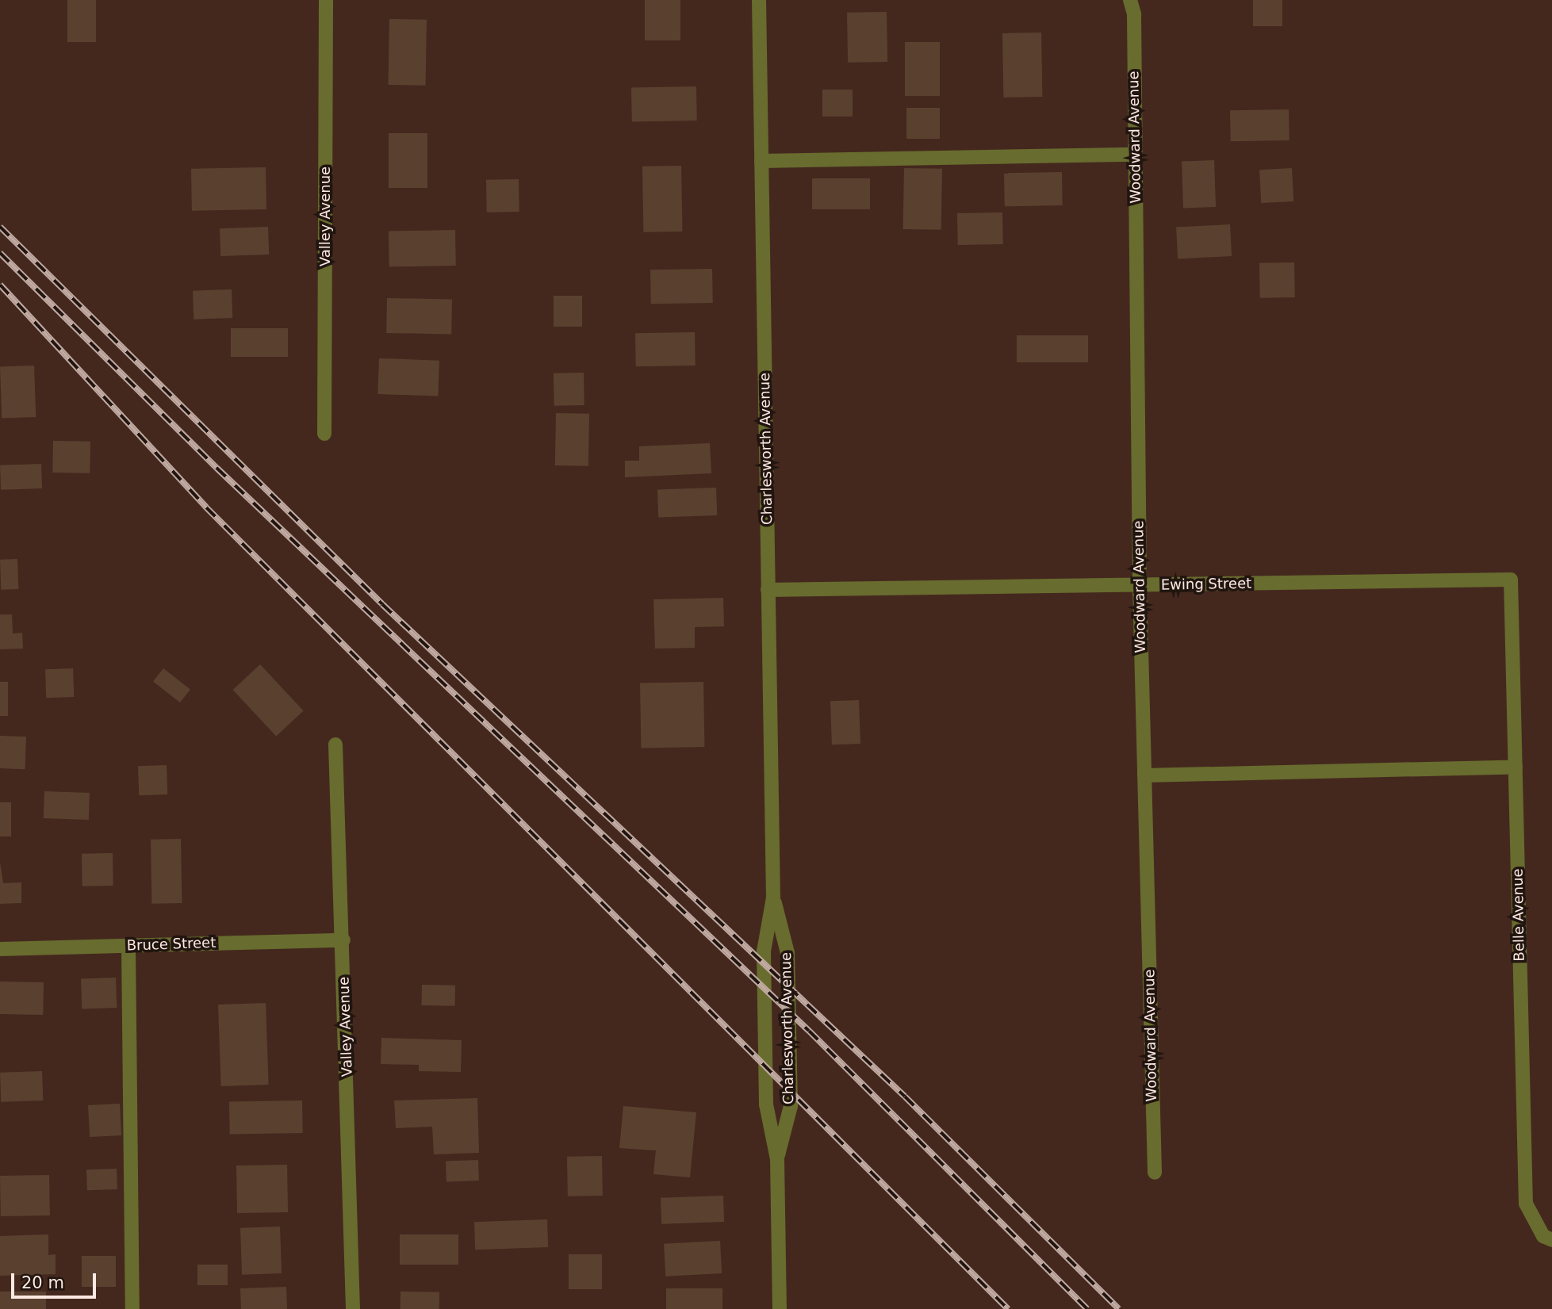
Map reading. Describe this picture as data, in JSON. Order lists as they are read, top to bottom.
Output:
{
  "streets": {
    "street": [
      "Woodward Avenue",
      "Valley Avenue",
      "Charlesworth Avenue",
      "Ewing Street",
      "Belle Avenue",
      "Bruce Street"
    ]
  },
  "crossings": [
    ["Woodward Avenue", "Ewing Street"],
    ["Valley Avenue", "Bruce Street"],
    ["Charlesworth Avenue", "Ewing Street"],
    ["Ewing Street", "Belle Avenue"]
  ],
  "scale_bar": "20 m"
}
